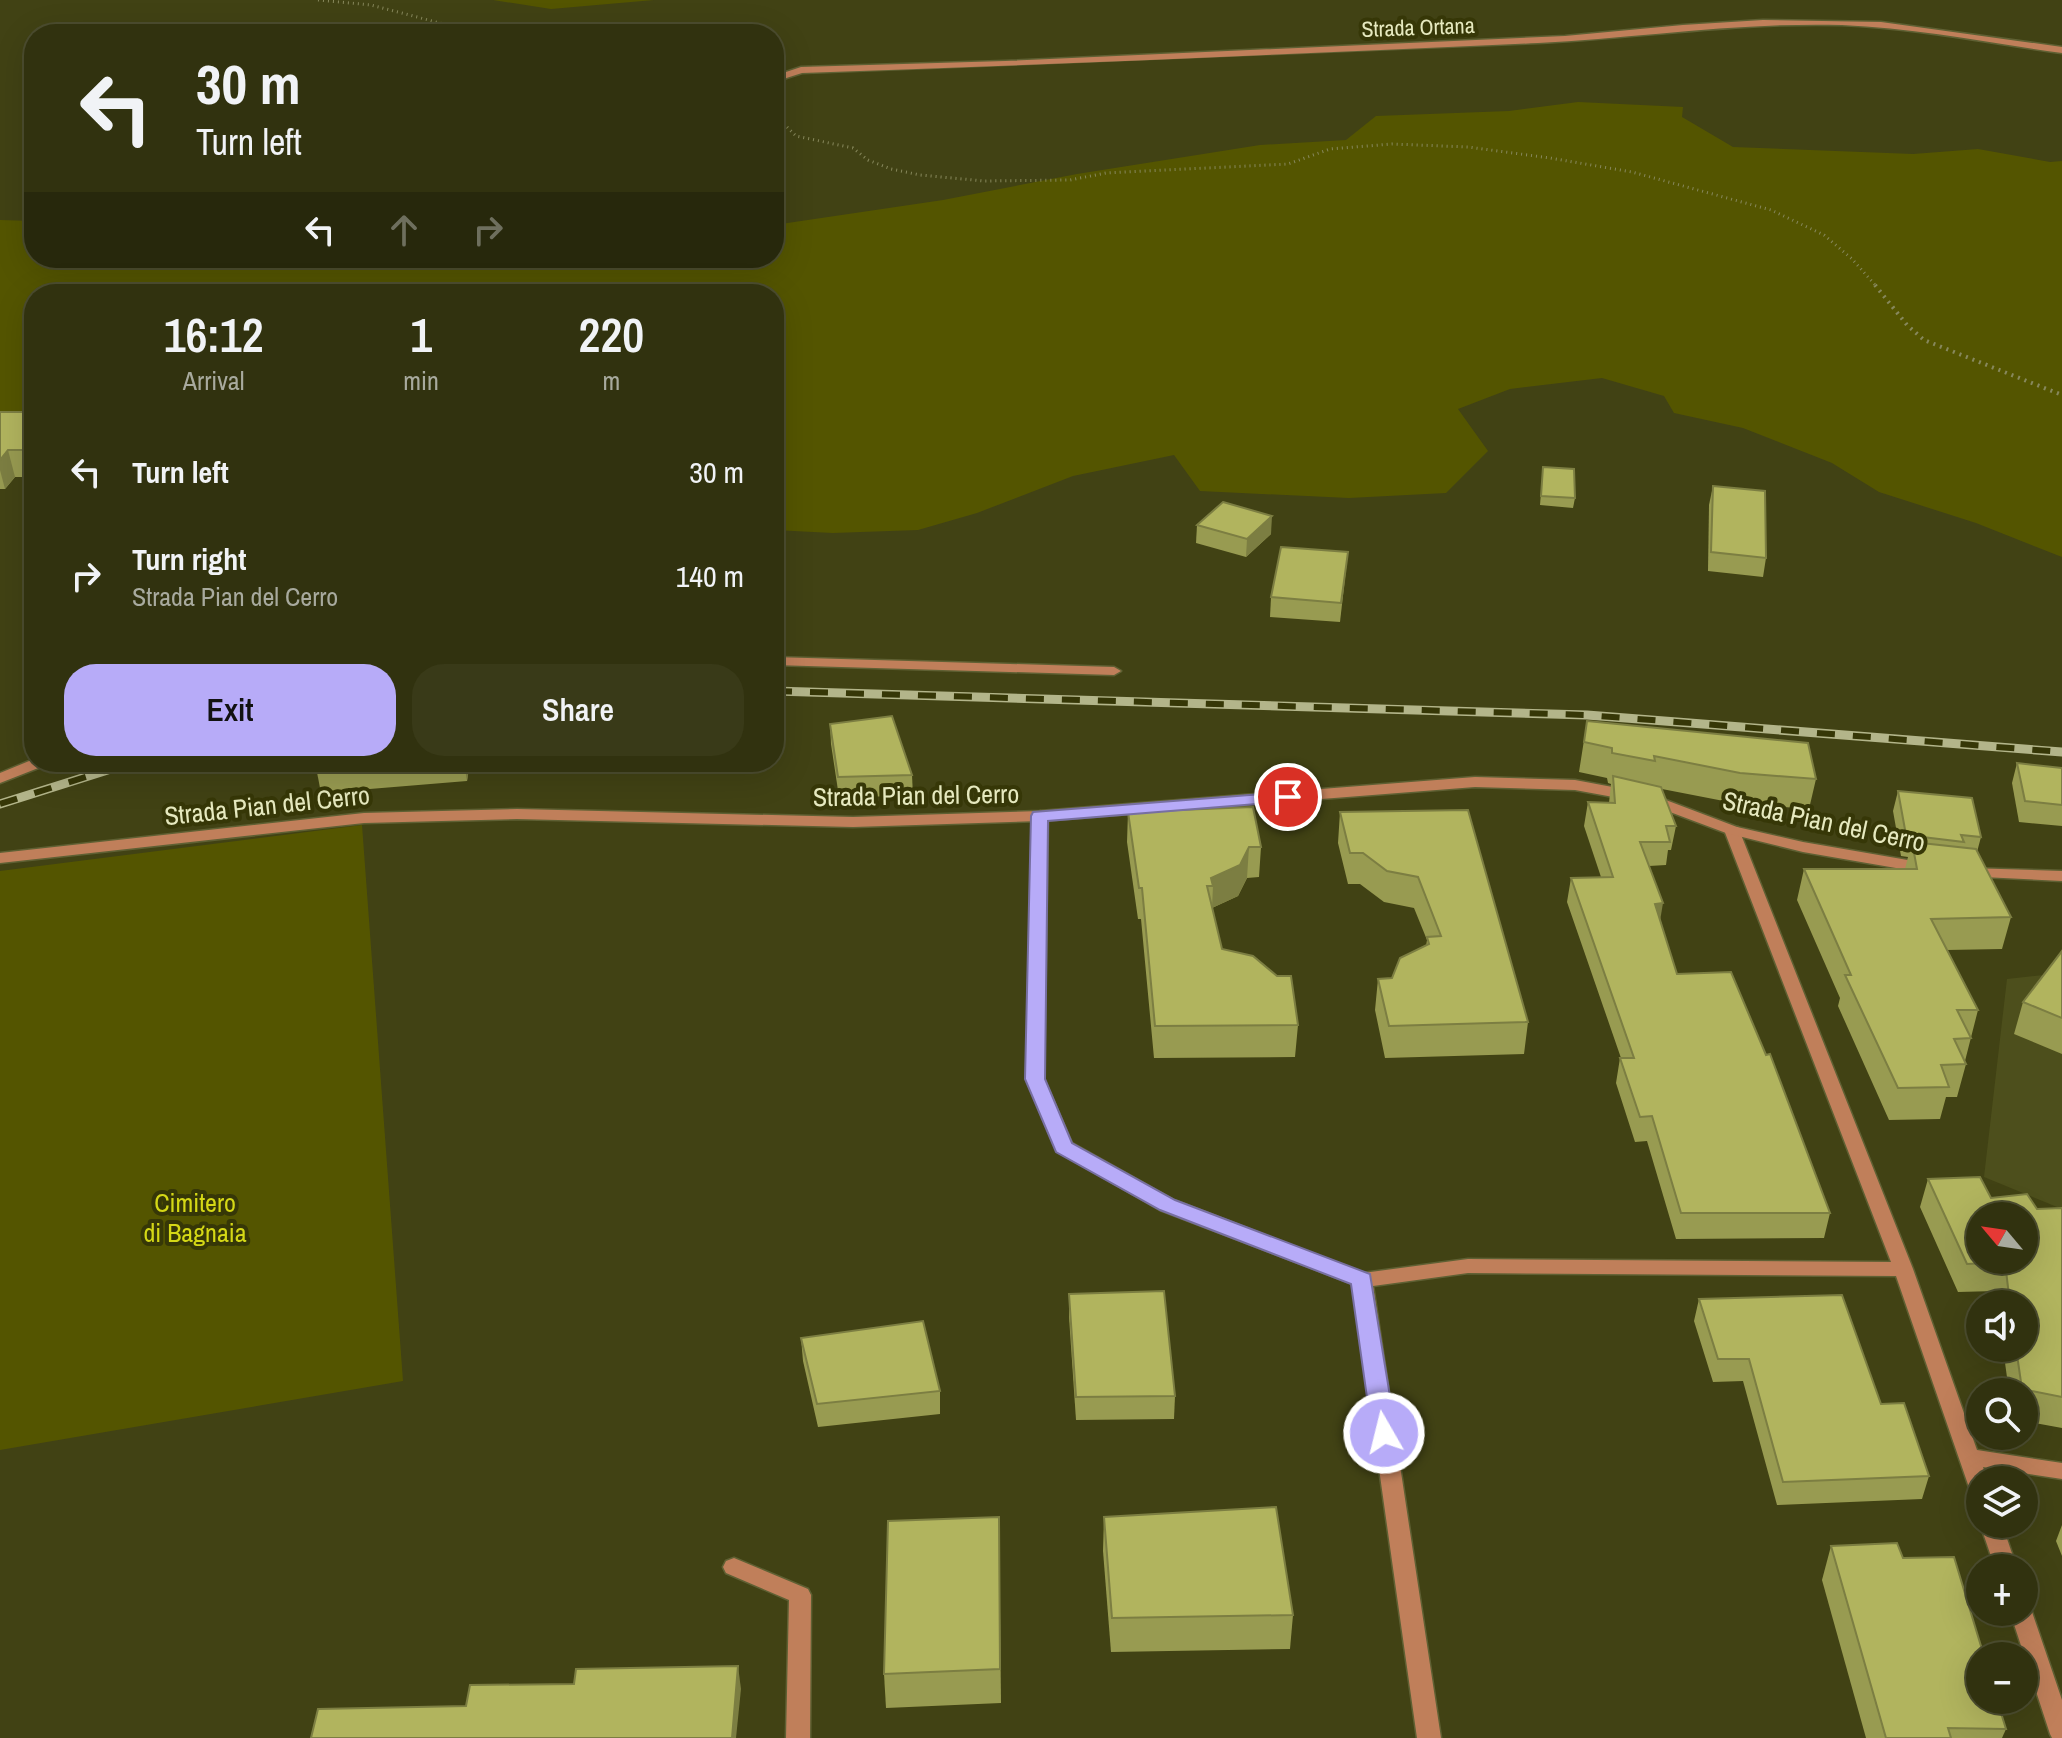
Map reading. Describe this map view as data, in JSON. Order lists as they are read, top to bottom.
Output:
{
  "streets": {
    "street": ["Strada Ortana", "Strada Pian del Cerro"]
  },
  "parks": ["Cimitero di Bagnaia"],
  "north": "top left",
  "page": {
    "turn": ["30 m", "Turn left"],
    "eta": [
      "16:12",
      "Arrival",
      "1",
      "min",
      "220",
      "m"
    ],
    "list": [
      {
        "name": "Turn left",
        "value": "30 m"
      },
      {
        "name": "Turn right",
        "note": "Strada Pian del Cerro",
        "value": "140 m"
      }
    ],
    "buttons": ["Exit", "Share"],
    "map_buttons": ["+", "−"]
  }
}
